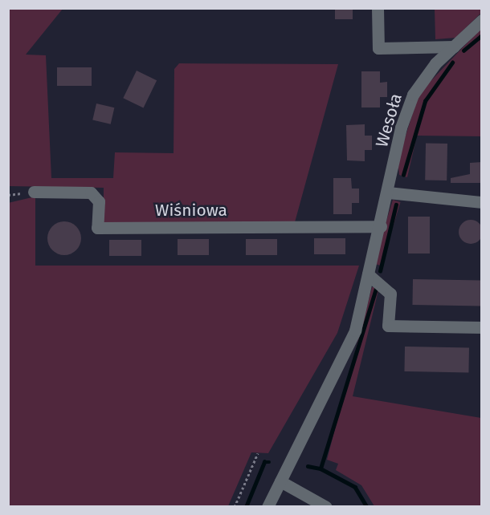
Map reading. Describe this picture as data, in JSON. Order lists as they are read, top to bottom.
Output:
{
  "streets": {
    "street": ["Wesoła", "Wiśniowa"]
  },
  "crossings": [
    ["Wesoła", "Wiśniowa"]
  ]
}
